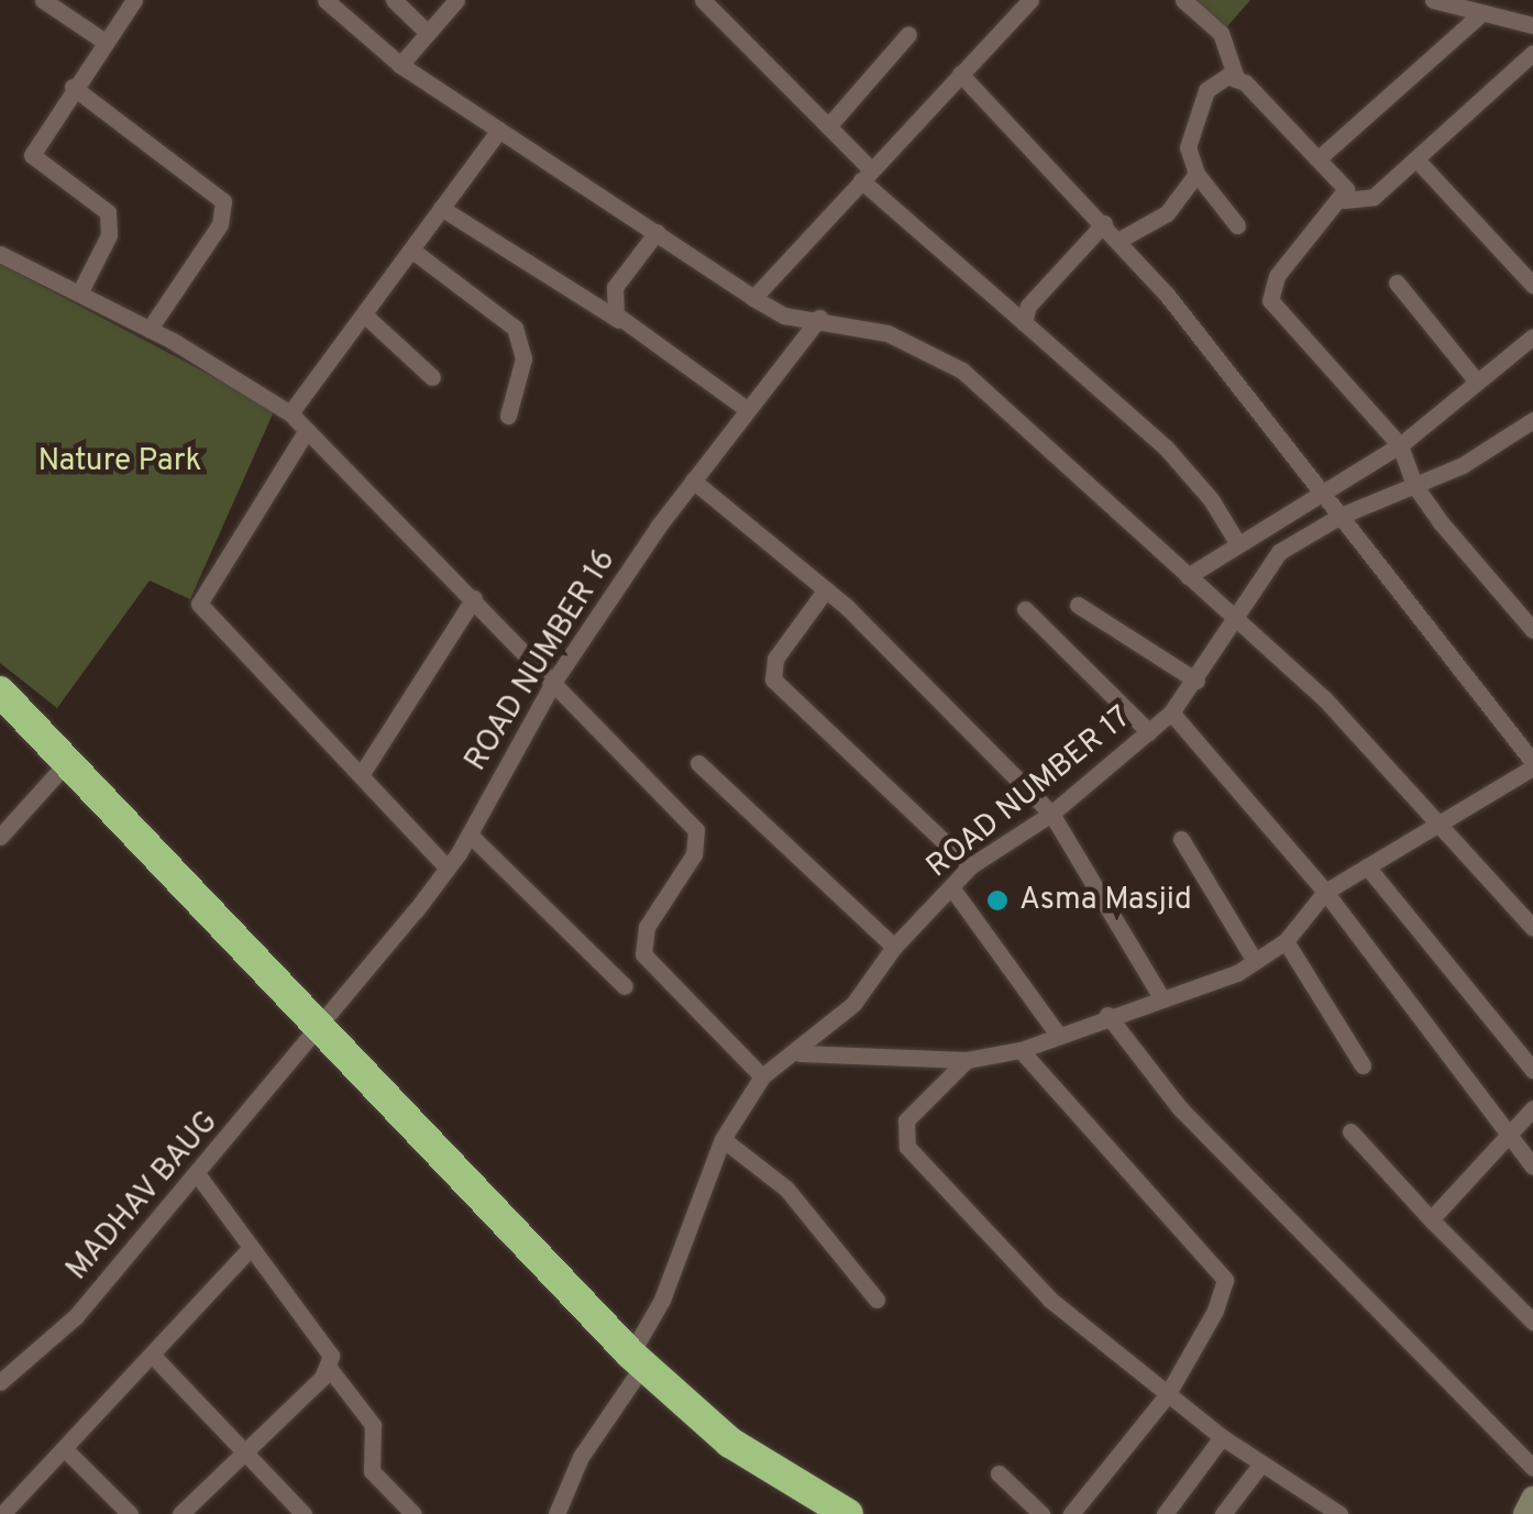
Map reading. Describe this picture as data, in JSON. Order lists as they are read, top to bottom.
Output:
{
  "streets": {
    "street": ["ROAD NUMBER 16", "ROAD NUMBER 17", "MADHAV BAUG"]
  },
  "crossings": [
    ["ROAD NUMBER 16", "MADHAV BAUG"]
  ],
  "parks": ["Nature Park"],
  "places": ["Asma Masjid"]
}
